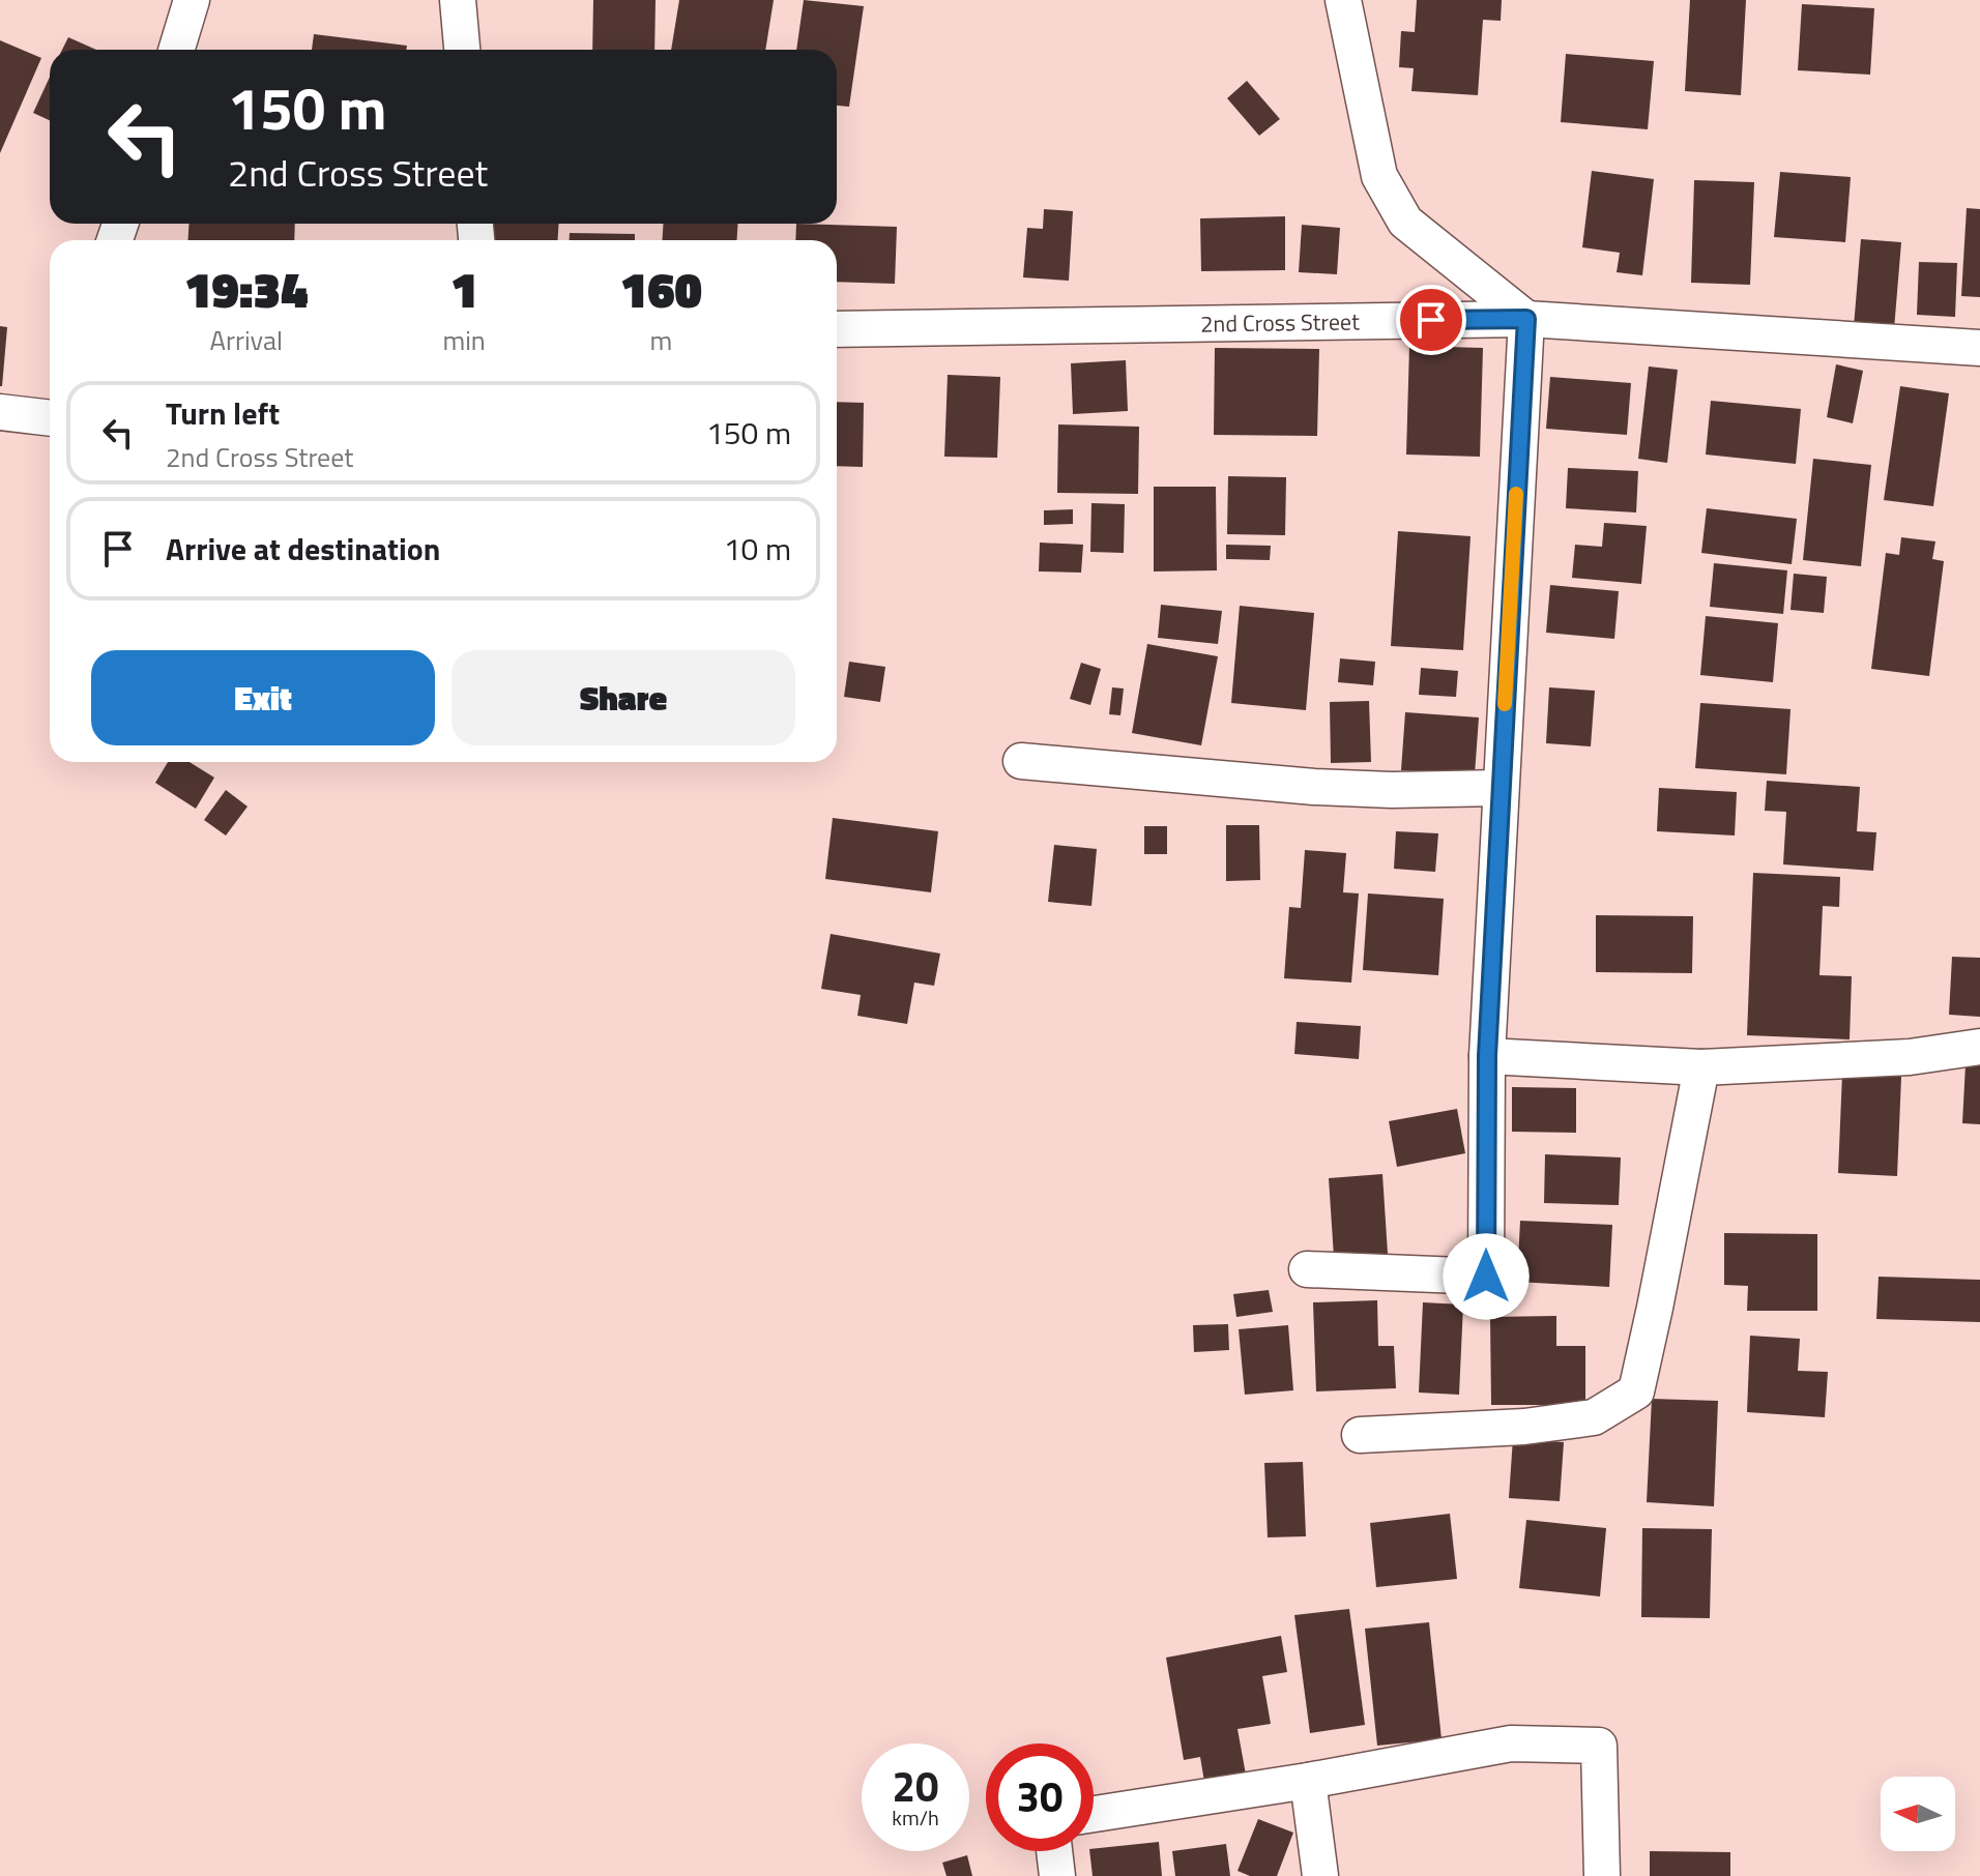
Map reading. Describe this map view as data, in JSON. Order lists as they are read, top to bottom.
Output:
{
  "streets": {
    "street": ["2nd Cross Street"]
  },
  "north": "left",
  "page": {
    "turn": ["150 m", "2nd Cross Street"],
    "eta": [
      "19:34",
      "Arrival",
      "1",
      "min",
      "160",
      "m"
    ],
    "list": [
      {
        "name": "Turn left",
        "note": "2nd Cross Street",
        "value": "150 m"
      },
      {
        "name": "Arrive at destination",
        "value": "10 m"
      }
    ],
    "buttons": ["Exit", "Share"],
    "speed": "20 km/h",
    "limit": "30"
  }
}
